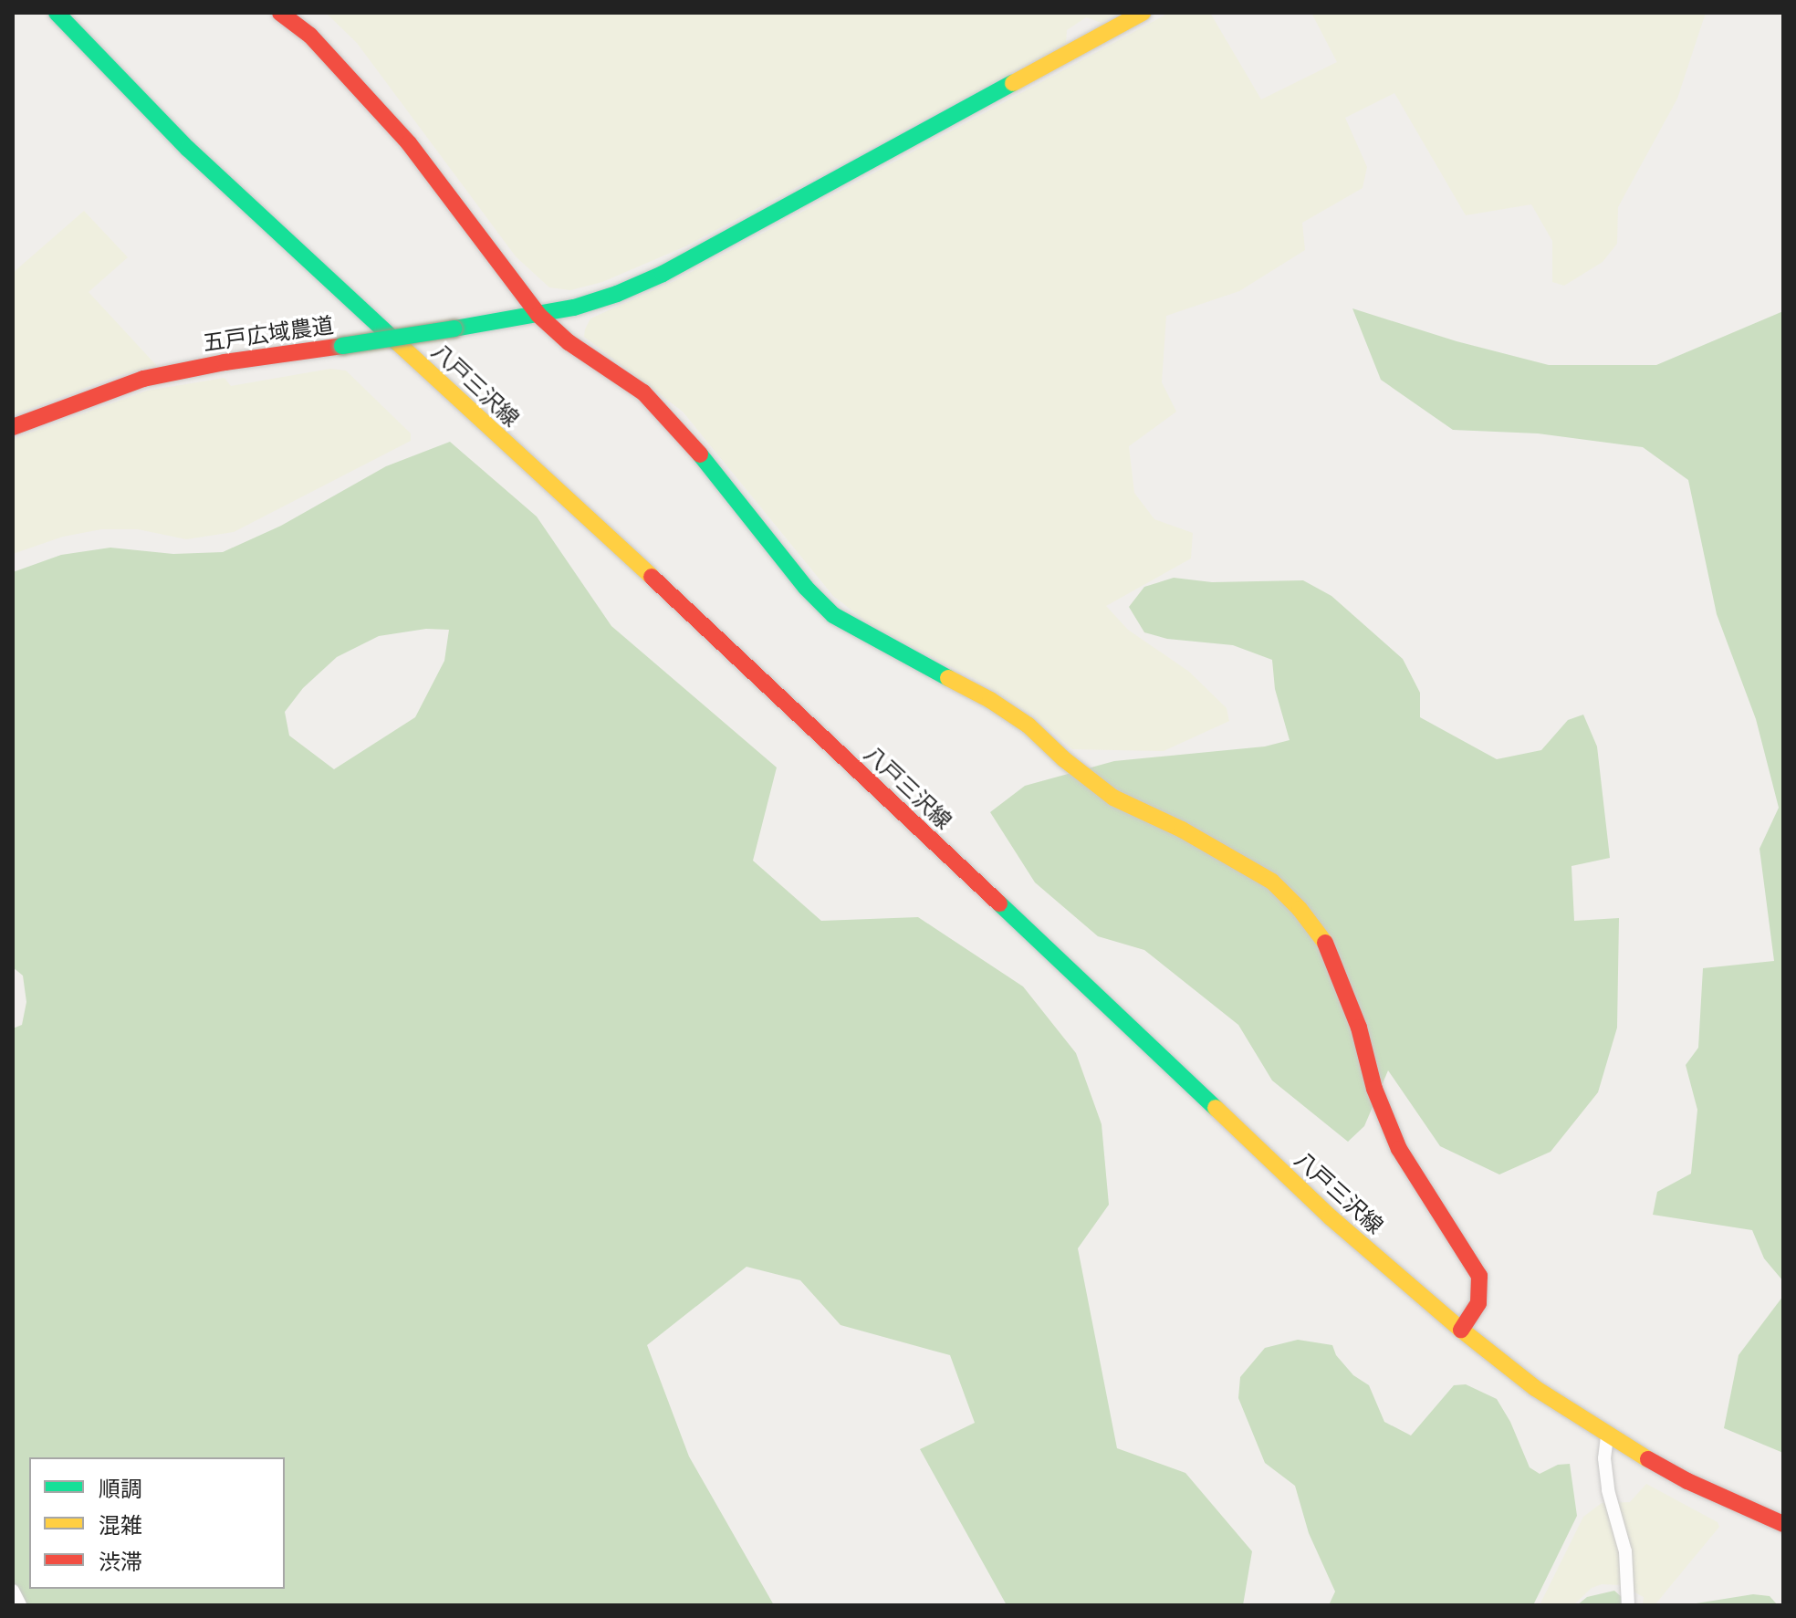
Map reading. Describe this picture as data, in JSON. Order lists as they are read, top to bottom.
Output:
{
  "streets": {
    "street": ["五戸広域農道", "八戸三沢線"]
  },
  "legend": ["順調", "混雑", "渋滞"]
}
